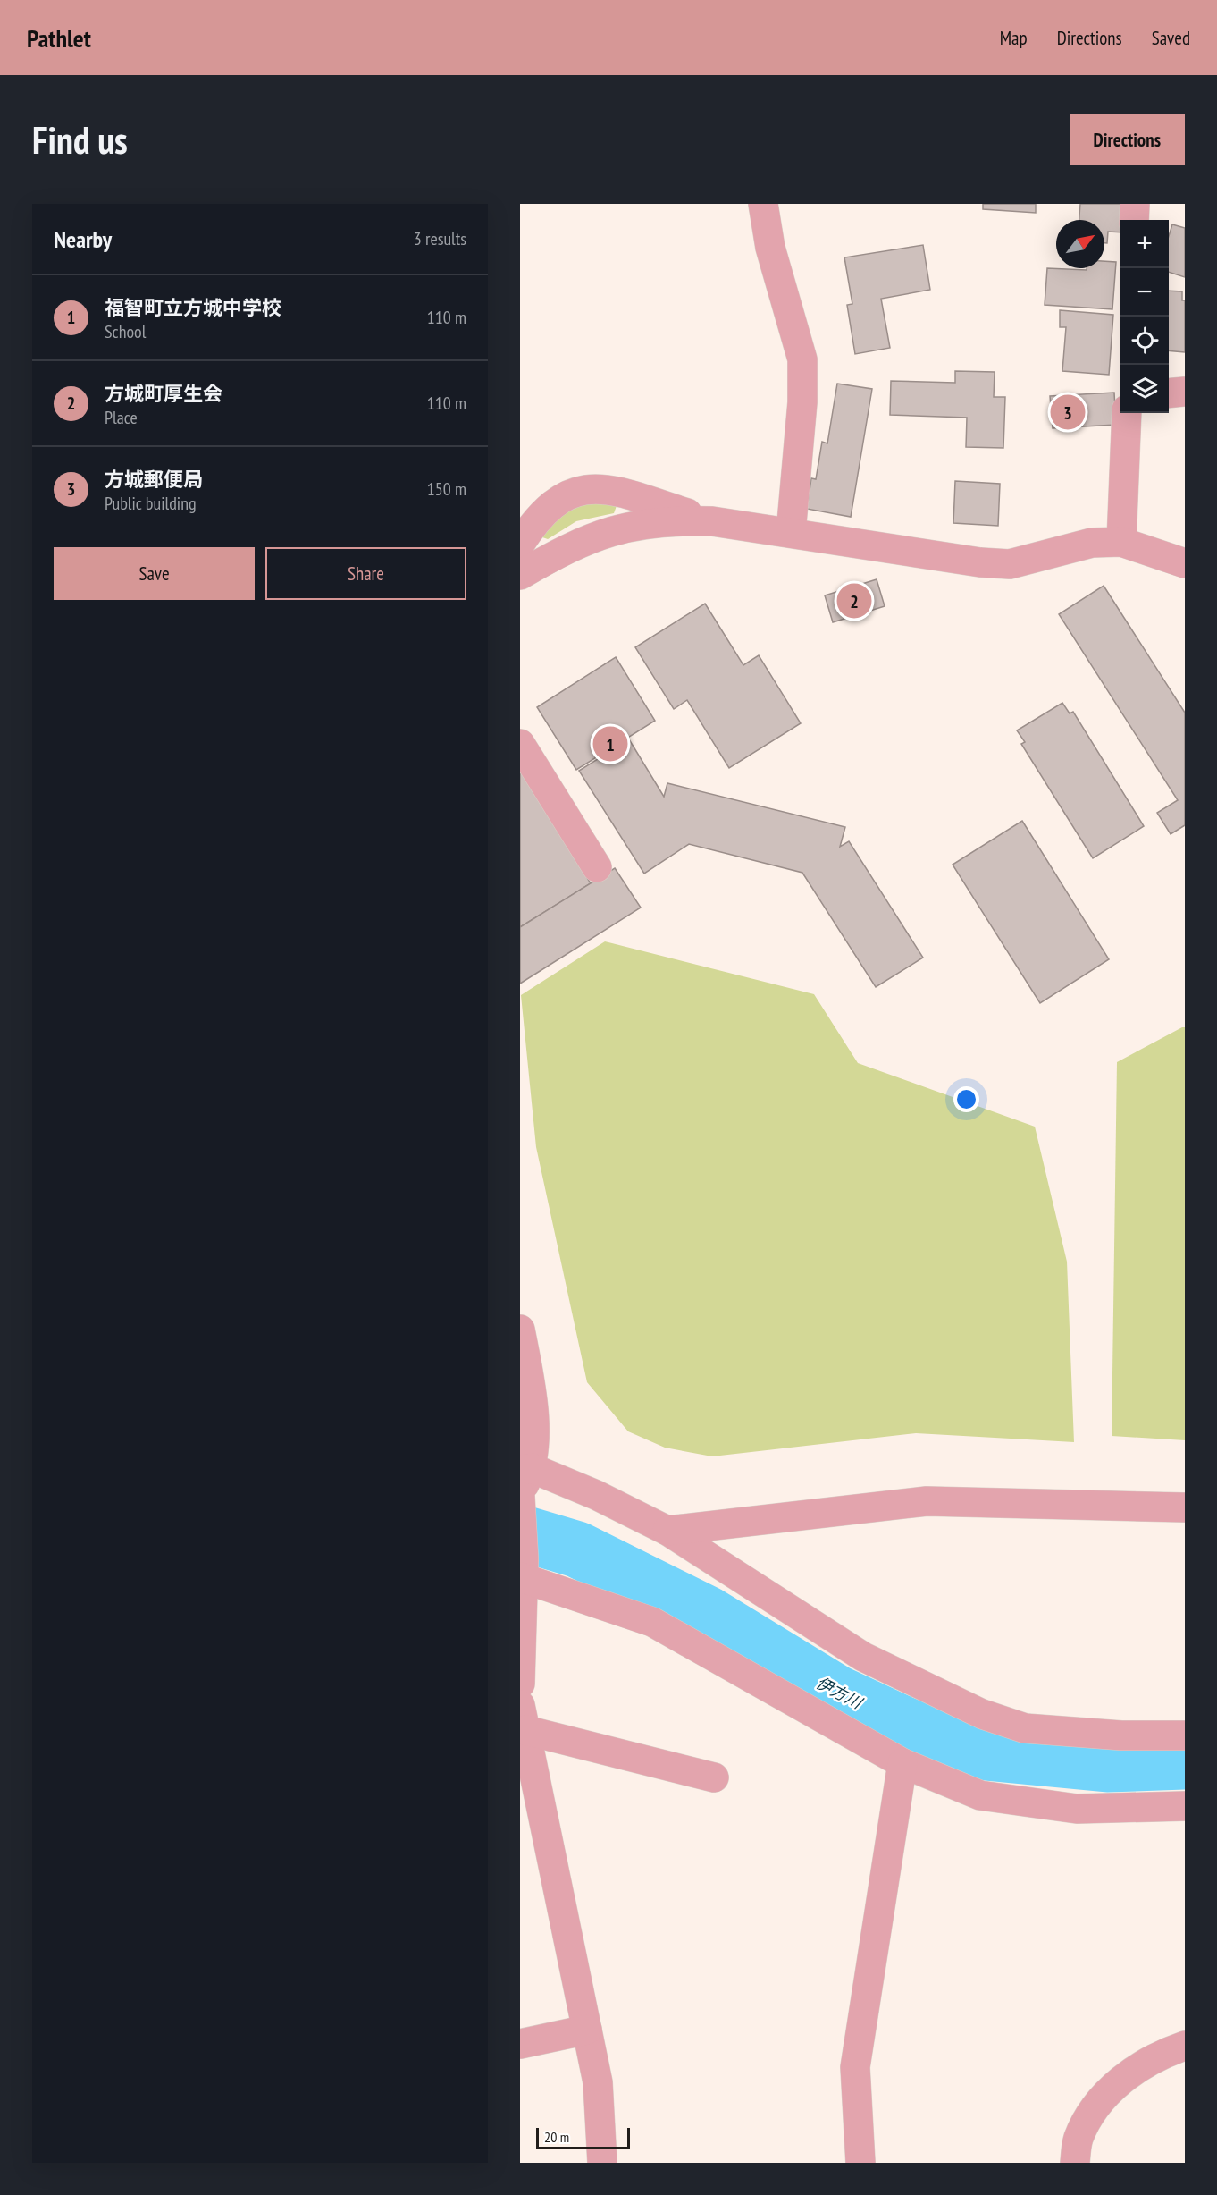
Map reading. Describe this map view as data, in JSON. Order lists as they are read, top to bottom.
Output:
{
  "water": ["伊方川"],
  "scale_bar": "20 m",
  "north": "top right",
  "page": {
    "header": "Pathlet",
    "nav": ["Map", "Directions", "Saved"],
    "buttons": [
      "Directions",
      ["Save", "Share"]
    ],
    "title": "Find us",
    "heading": ["Nearby", "3 results"],
    "map_buttons": ["+", "−"],
    "list": [
      {
        "mark": "1",
        "name": "福智町立方城中学校",
        "note": "School",
        "value": "110 m"
      },
      {
        "mark": "2",
        "name": "方城町厚生会",
        "note": "Place",
        "value": "110 m"
      },
      {
        "mark": "3",
        "name": "方城郵便局",
        "note": "Public building",
        "value": "150 m"
      }
    ],
    "pins": ["3", "2", "1"],
    "scale": "20 m"
  }
}
